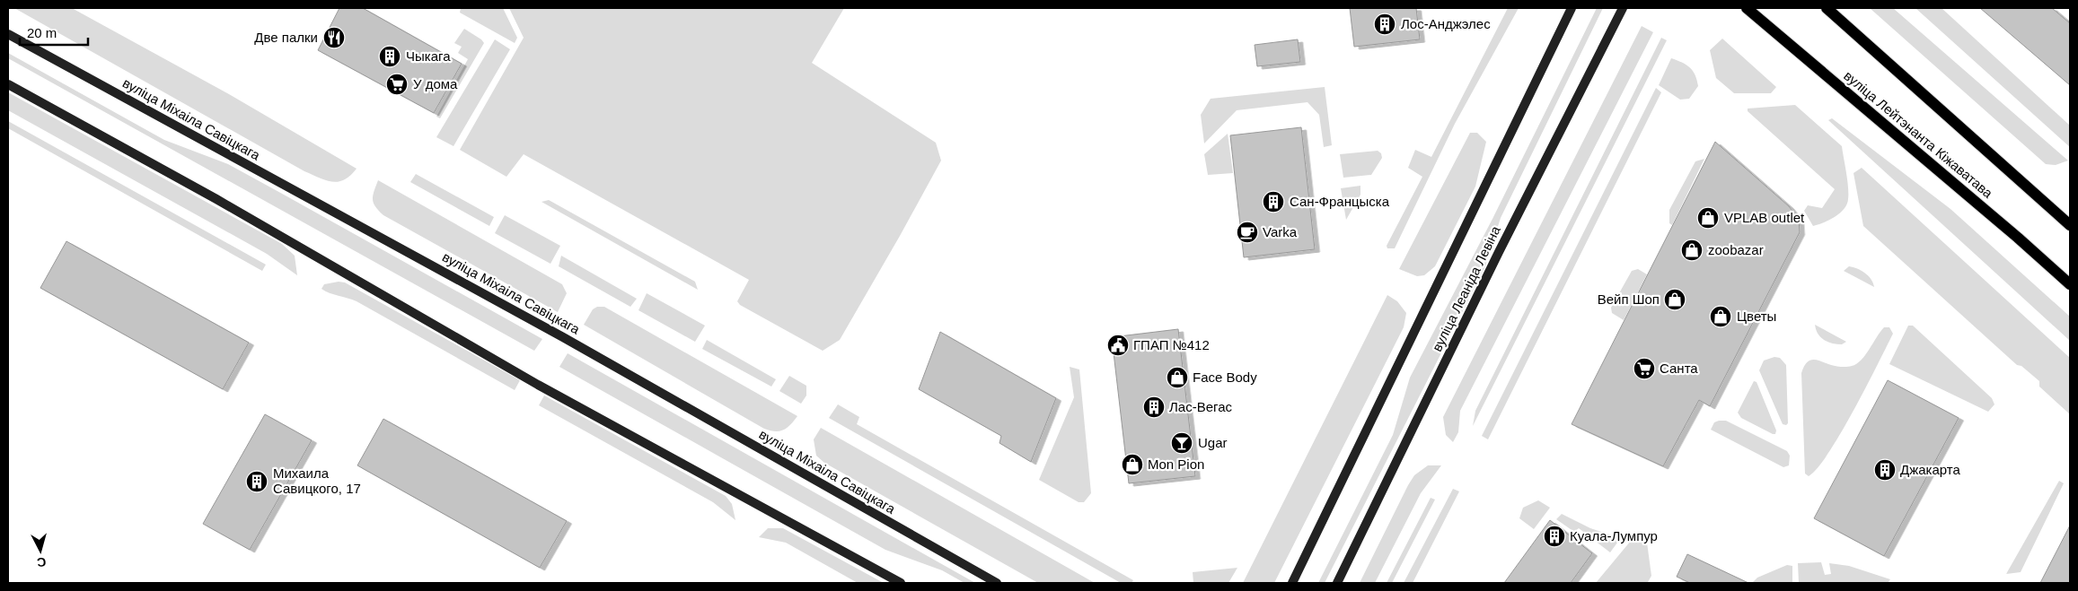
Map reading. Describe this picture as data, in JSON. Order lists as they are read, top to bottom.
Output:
{
  "streets": {
    "main road": ["вуліца Лейтэнанта Кіжаватава"],
    "street": ["вуліца Міхаіла Савіцкага", "вуліца Леаніда Левіна"]
  },
  "places": {
    "building": [
      "Лос-Анджэлес",
      "Чыкага",
      "Сан-Францыска",
      "Лас-Вегас",
      "Джакарта",
      "Михаила Савицкого, 17",
      "Куала-Лумпур"
    ],
    "restaurant": ["Две палки"],
    "supermarket": ["У дома", "Санта"],
    "shop": [
      "VPLAB outlet",
      "zoobazar",
      "Вейп Шоп",
      "Цветы",
      "Face Body",
      "Mon Pion"
    ],
    "cafe": ["Varka"],
    "public building": ["ГПАП №412"],
    "bar": ["Ugar"]
  },
  "scale_bar": "20 m",
  "north": "bottom"
}
